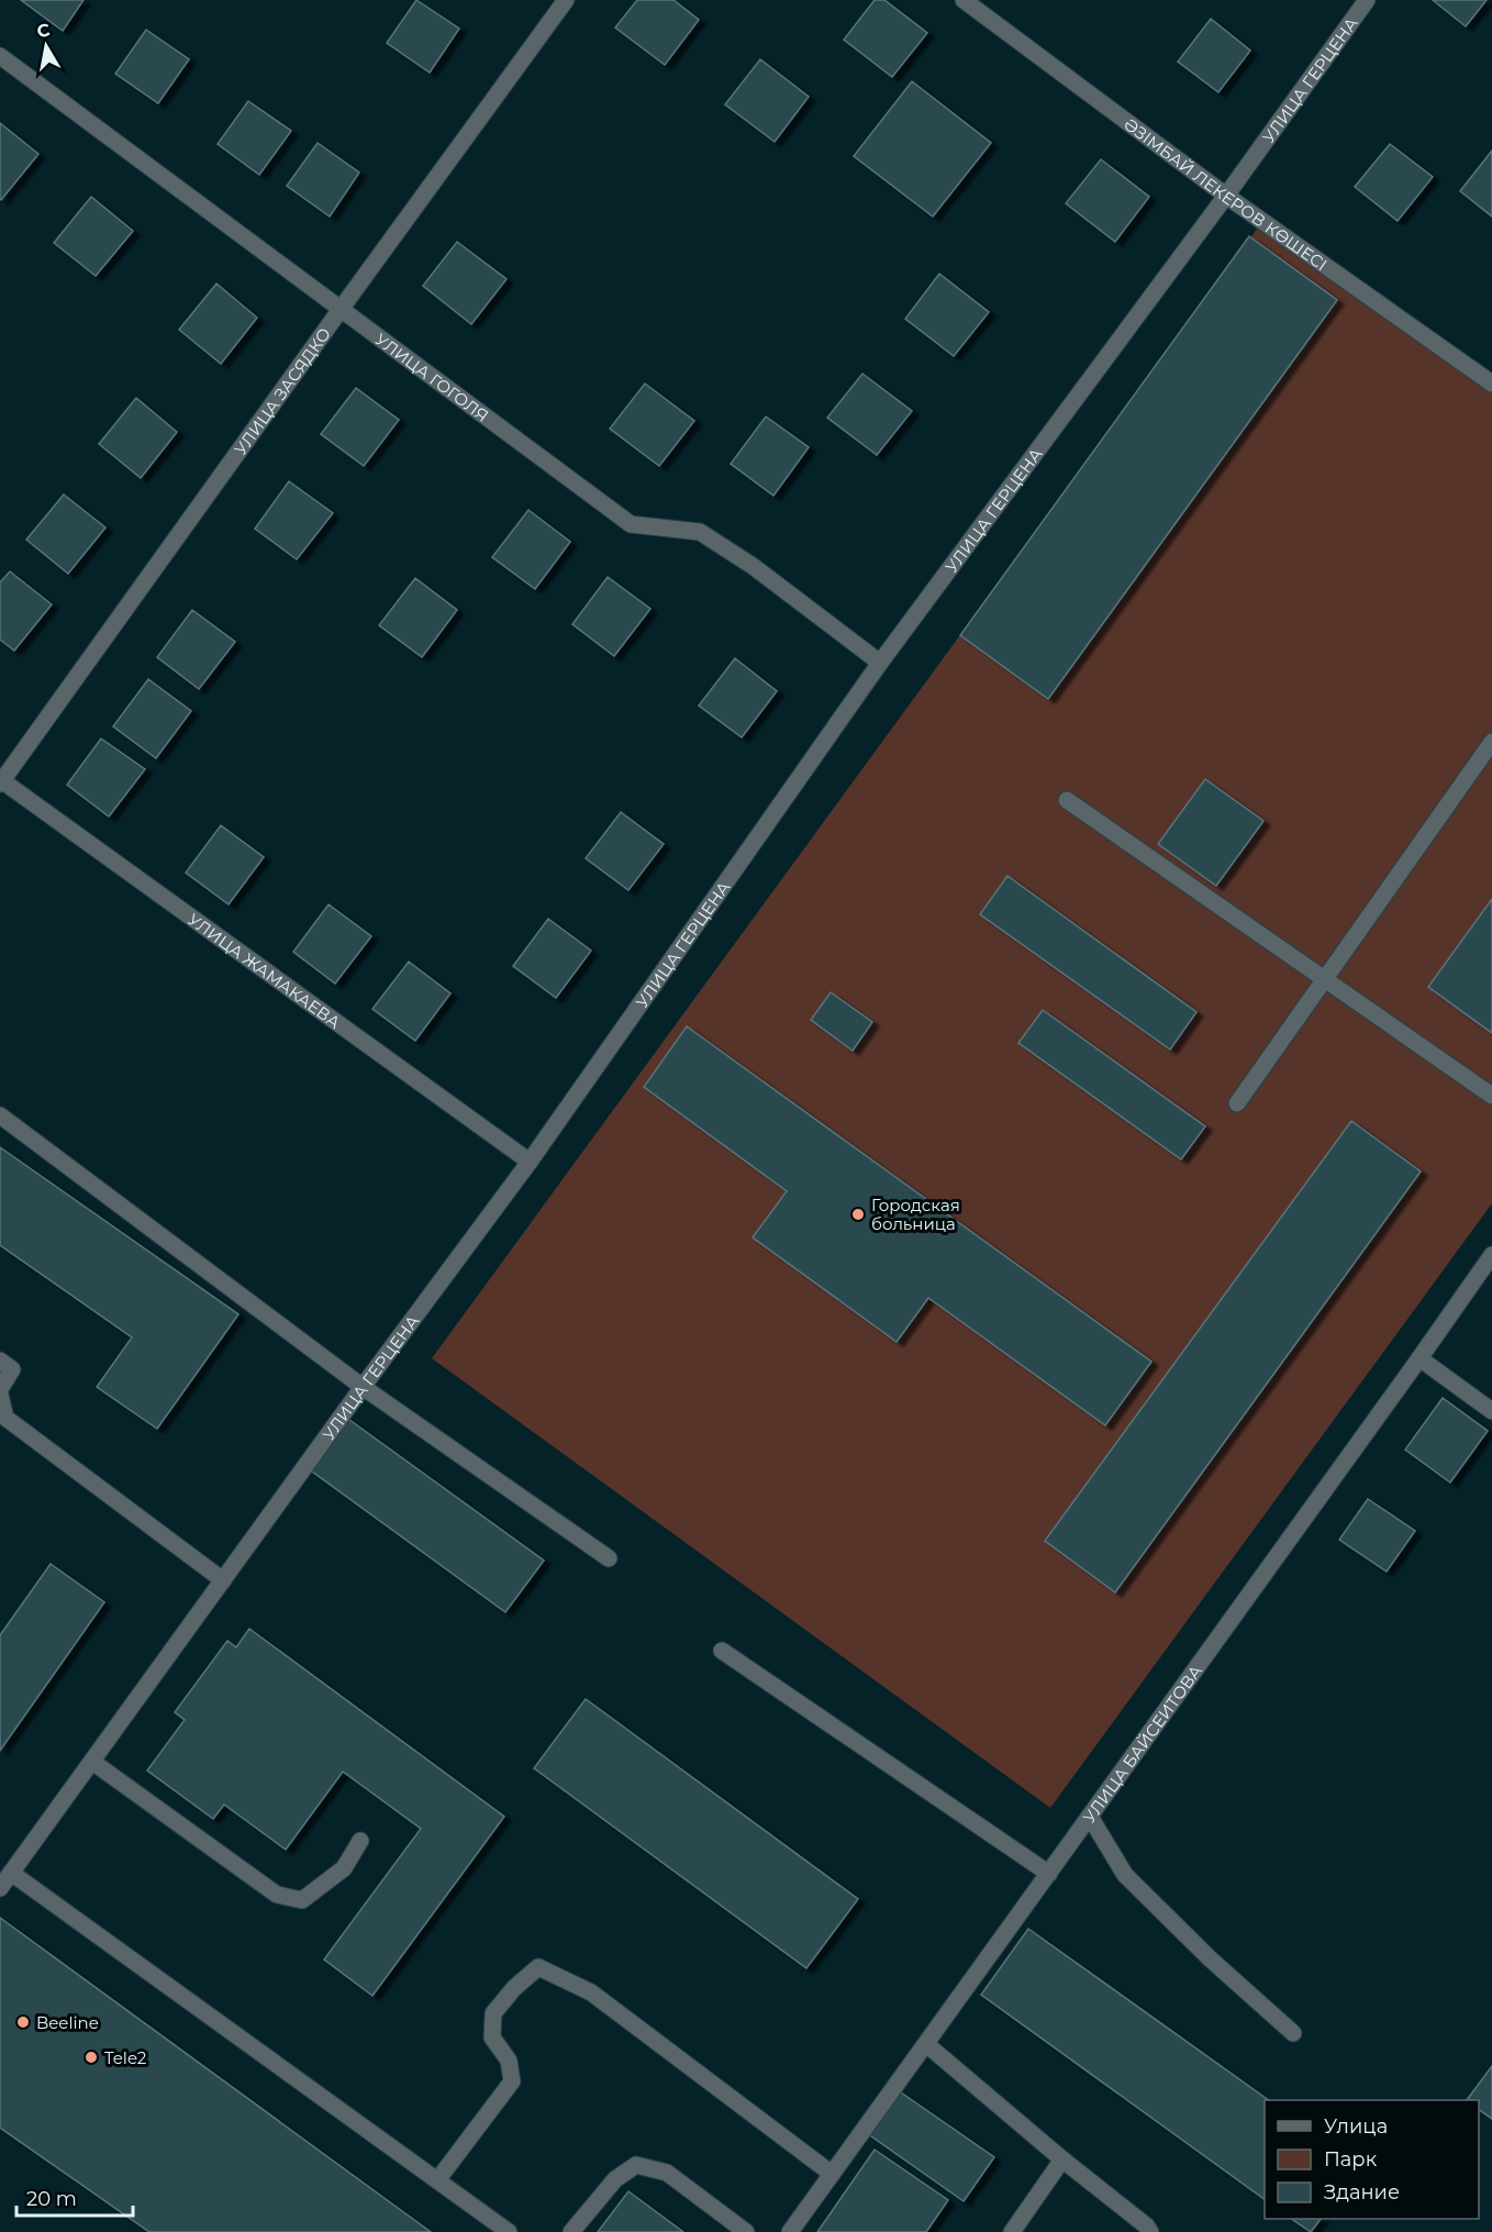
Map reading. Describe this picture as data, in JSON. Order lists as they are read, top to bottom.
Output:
{
  "streets": {
    "street": [
      "УЛИЦА ГЕРЦЕНА",
      "ӘЗІМБАЙ ЛЕКЕРОВ КӨШЕСІ",
      "УЛИЦА ГОГОЛЯ",
      "УЛИЦА ЗАСЯДКО",
      "УЛИЦА ЖАМАКАЕВА",
      "УЛИЦА БАЙСЕИТОВА"
    ]
  },
  "crossings": [
    ["УЛИЦА ГЕРЦЕНА", "ӘЗІМБАЙ ЛЕКЕРОВ КӨШЕСІ"],
    ["УЛИЦА ГЕРЦЕНА", "УЛИЦА ГОГОЛЯ"],
    ["УЛИЦА ГЕРЦЕНА", "УЛИЦА ЖАМАКАЕВА"],
    ["УЛИЦА ГОГОЛЯ", "УЛИЦА ЗАСЯДКО"],
    ["УЛИЦА ЗАСЯДКО", "УЛИЦА ЖАМАКАЕВА"]
  ],
  "places": ["Городская больница", "Beeline", "Tele2"],
  "legend": ["Улица", "Парк", "Здание"],
  "scale_bar": "20 m",
  "north": "top"
}
